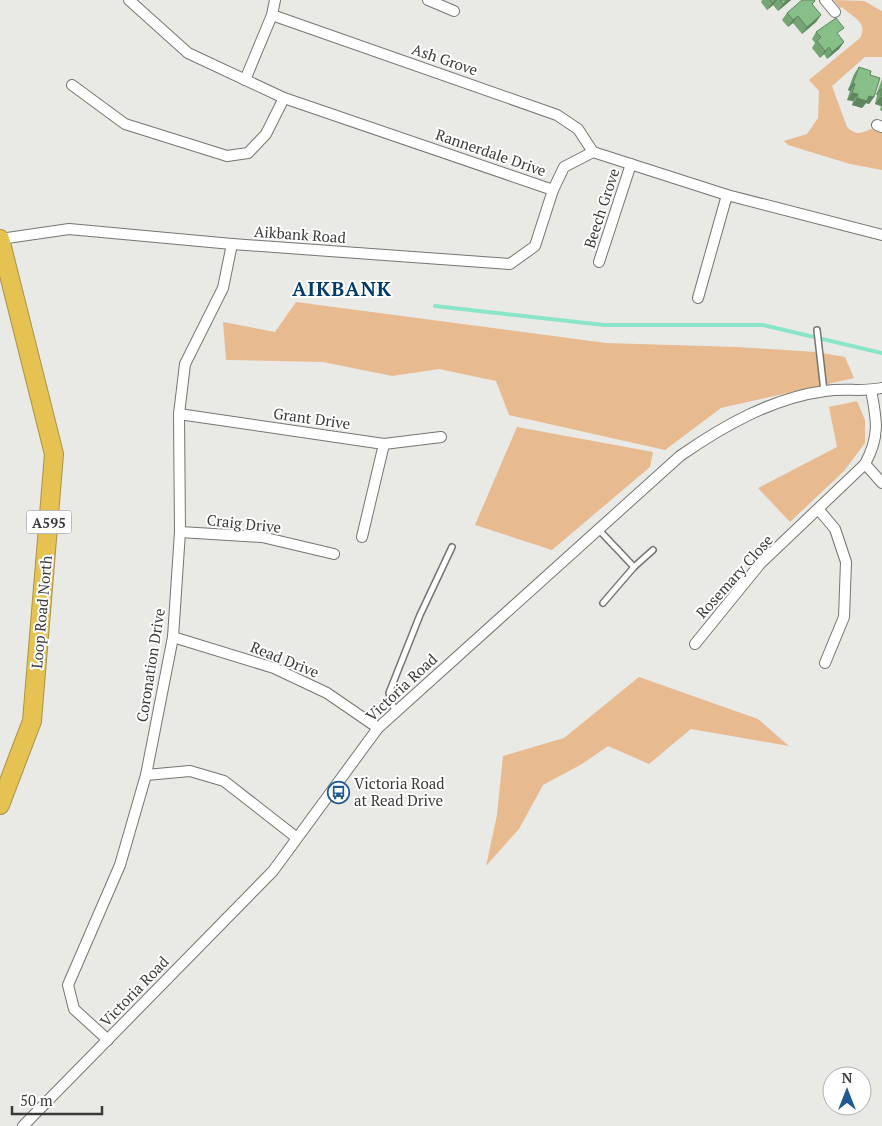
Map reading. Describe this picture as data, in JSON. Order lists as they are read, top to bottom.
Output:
{
  "streets": {
    "highway": ["A595", "Loop Road North"],
    "street": [
      "Ash Grove",
      "Rannerdale Drive",
      "Beech Grove",
      "Aikbank Road",
      "Grant Drive",
      "Craig Drive",
      "Rosemary Close",
      "Read Drive",
      "Coronation Drive",
      "Victoria Road"
    ]
  },
  "crossings": [
    ["Ash Grove", "Rannerdale Drive"],
    ["Rannerdale Drive", "Aikbank Road"],
    ["Aikbank Road", "Loop Road North"],
    ["Aikbank Road", "Coronation Drive"],
    ["Grant Drive", "Coronation Drive"],
    ["Craig Drive", "Coronation Drive"],
    ["Rosemary Close", "Victoria Road"],
    ["Read Drive", "Coronation Drive"],
    ["Read Drive", "Victoria Road"],
    ["Coronation Drive", "Victoria Road"]
  ],
  "districts": ["AIKBANK"],
  "places": {
    "bus stop": ["Victoria Road at Read Drive"]
  },
  "scale_bar": "50 m",
  "north": "top"
}
